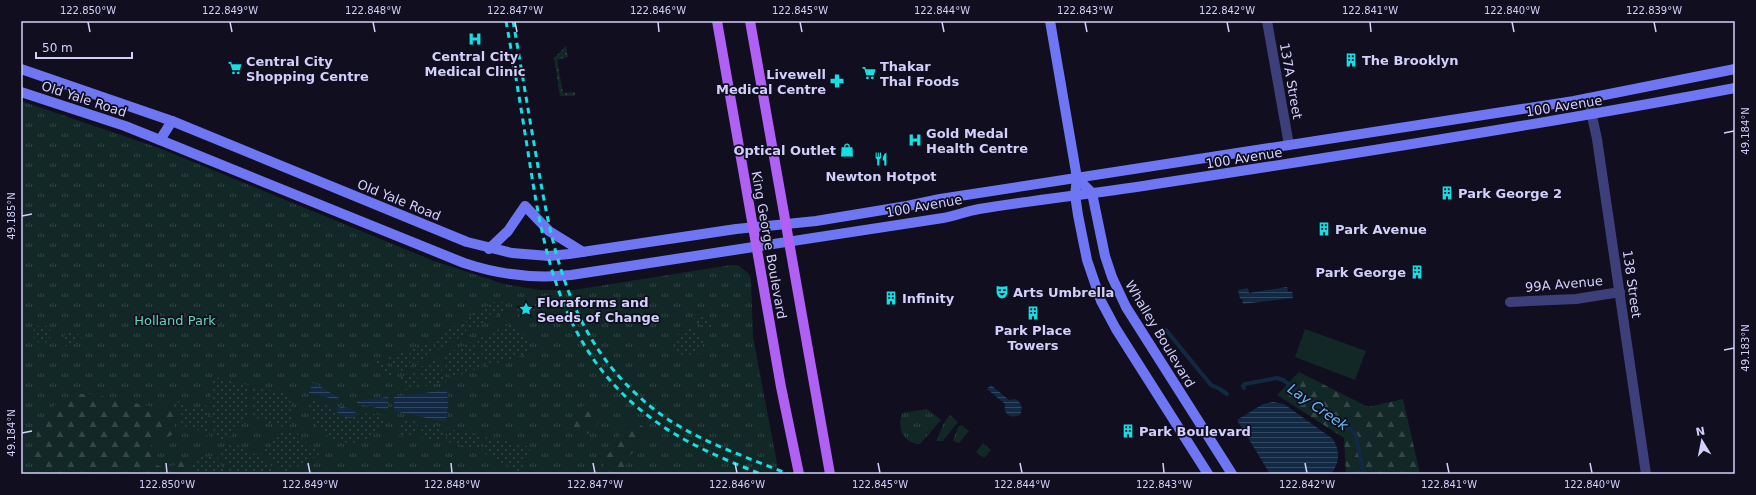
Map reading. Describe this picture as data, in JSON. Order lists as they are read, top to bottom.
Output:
{
  "streets": {
    "main road": [
      "Old Yale Road",
      "100 Avenue",
      "King George Boulevard",
      "Whalley Boulevard"
    ],
    "street": ["137A Street", "99A Avenue", "138 Street"]
  },
  "crossings": [
    ["137A Street", "100 Avenue"],
    ["Old Yale Road", "100 Avenue"],
    ["Old Yale Road", "King George Boulevard"],
    ["100 Avenue", "King George Boulevard"],
    ["100 Avenue", "138 Street"],
    ["100 Avenue", "Whalley Boulevard"],
    ["99A Avenue", "138 Street"]
  ],
  "water": ["Lay Creek"],
  "parks": ["Holland Park"],
  "places": {
    "hospital": ["Central City Medical Clinic", "Gold Medal Health Centre"],
    "building": [
      "The Brooklyn",
      "Park George 2",
      "Park Avenue",
      "Park George",
      "Infinity",
      "Park Place Towers",
      "Park Boulevard"
    ],
    "supermarket": ["Central City Shopping Centre", "Thakar Thal Foods"],
    "pharmacy": ["Livewell Medical Centre"],
    "shop": ["Optical Outlet"],
    "restaurant": ["Newton Hotpot"],
    "theatre": ["Arts Umbrella"],
    "place": ["Floraforms and Seeds of Change"]
  },
  "scale_bar": "50 m",
  "north": "top",
  "coordinates": [
    "122.850°W",
    "122.849°W",
    "122.848°W",
    "122.847°W",
    "122.846°W",
    "122.845°W",
    "122.844°W",
    "122.843°W",
    "122.842°W",
    "122.841°W",
    "122.840°W",
    "122.839°W",
    "49.184°N",
    "49.185°N",
    "49.183°N"
  ]
}
